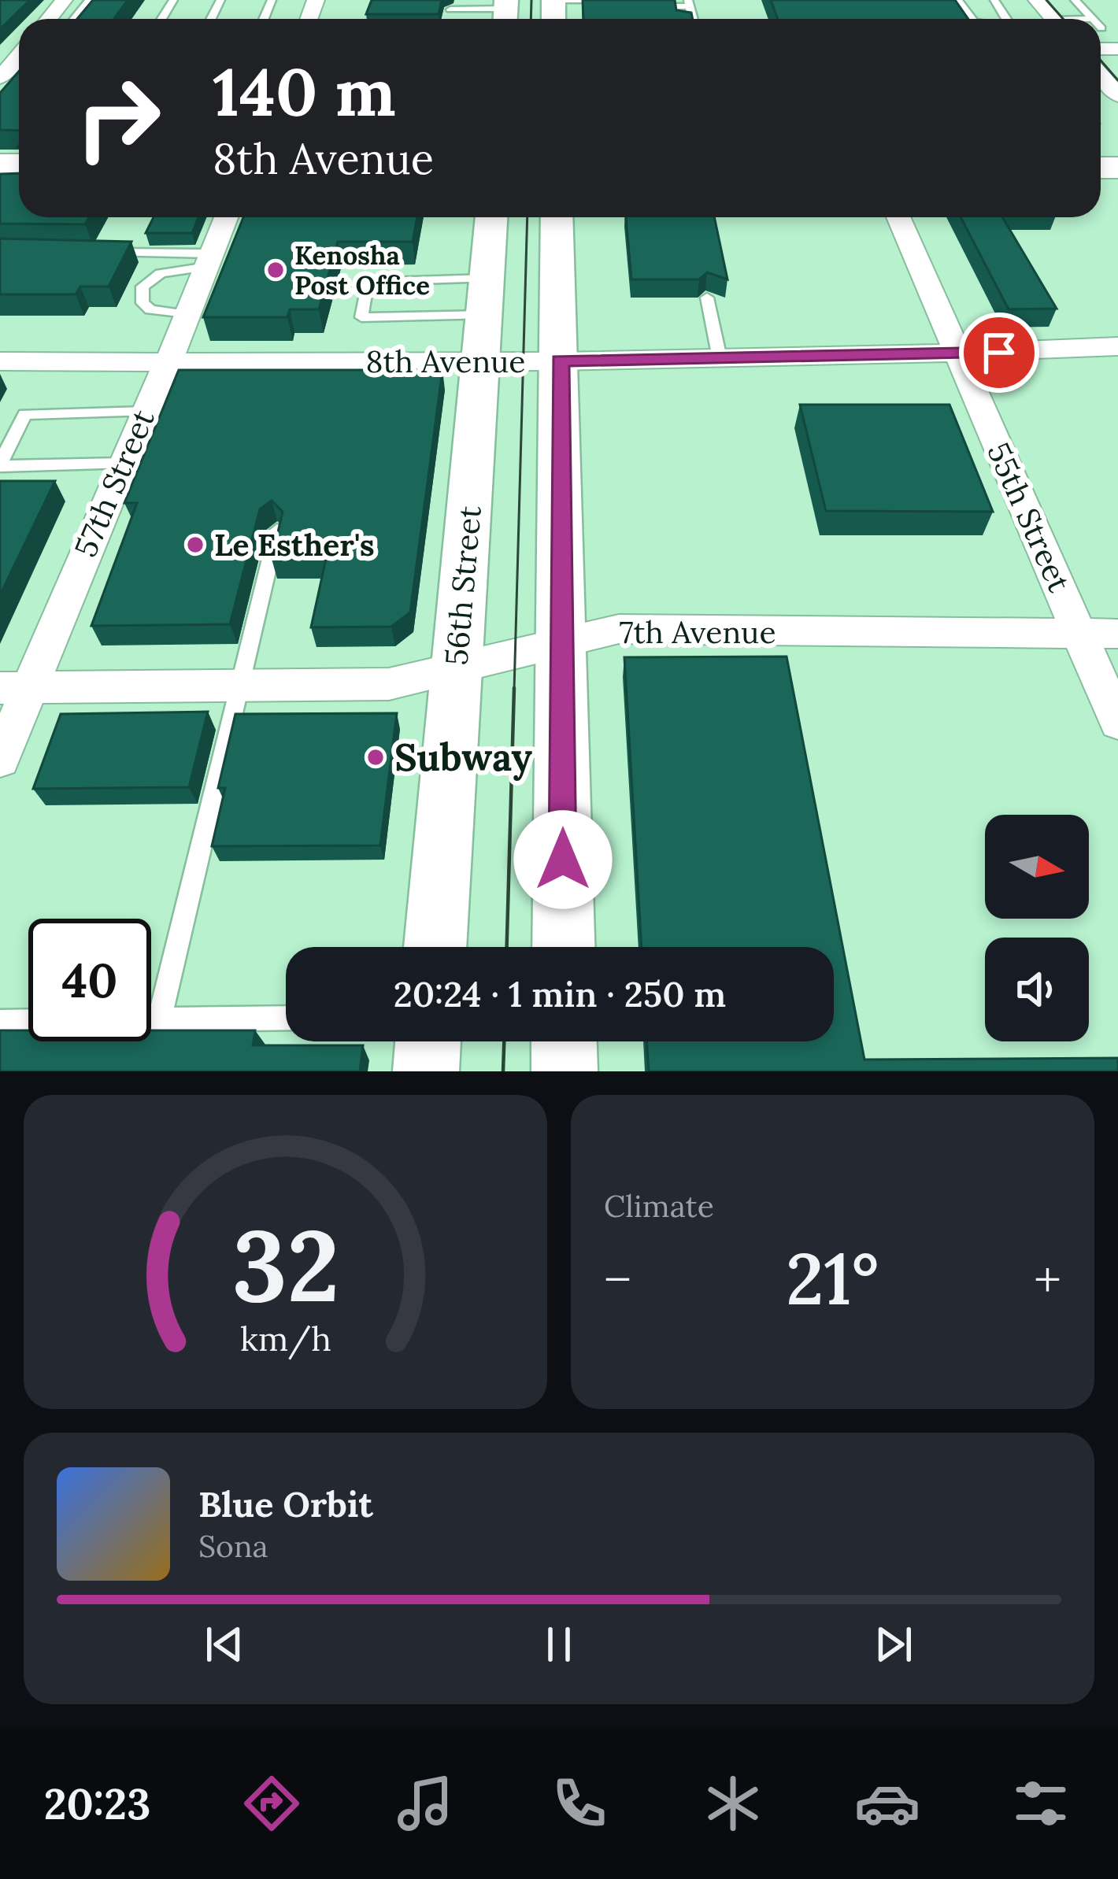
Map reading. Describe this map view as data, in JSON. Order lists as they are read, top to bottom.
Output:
{
  "streets": {
    "street": [
      "8th Avenue",
      "57th Street",
      "55th Street",
      "56th Street",
      "7th Avenue"
    ]
  },
  "crossings": [
    ["8th Avenue", "57th Street"],
    ["8th Avenue", "55th Street"],
    ["8th Avenue", "56th Street"],
    ["57th Street", "7th Avenue"],
    ["55th Street", "7th Avenue"],
    ["56th Street", "7th Avenue"]
  ],
  "places": ["Kenosha Post Office", "Le Esther's", "Subway"],
  "north": "right",
  "page": {
    "turn": ["140 m", "8th Avenue"],
    "limit": "40",
    "trip": "20:24 · 1 min · 250 m",
    "tile": "Climate",
    "heat": ["−", "21°", "+"],
    "song": ["Blue Orbit", "Sona"],
    "tabs": "20:23",
    "gauge": ["32", "km/h"]
  }
}
